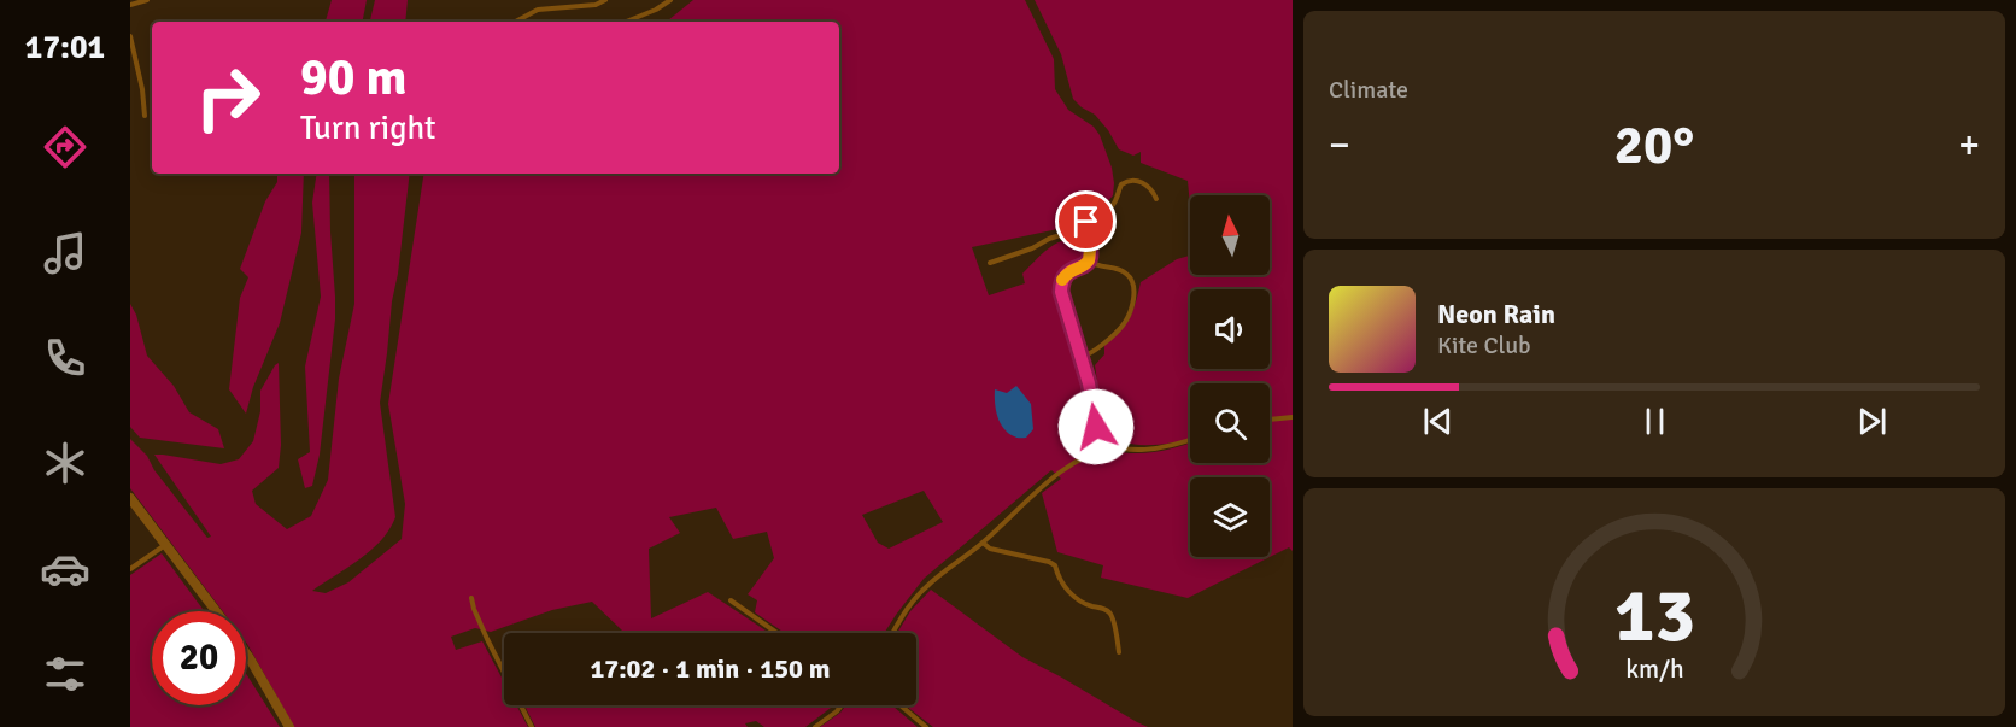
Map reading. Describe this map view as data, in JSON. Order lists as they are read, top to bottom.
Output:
{
  "north": "top",
  "page": {
    "tabs": "17:01",
    "tile": "Climate",
    "turn": ["90 m", "Turn right"],
    "heat": ["−", "20°", "+"],
    "song": ["Neon Rain", "Kite Club"],
    "limit": "20",
    "trip": "17:02 · 1 min · 150 m",
    "gauge": ["13", "km/h"]
  }
}
